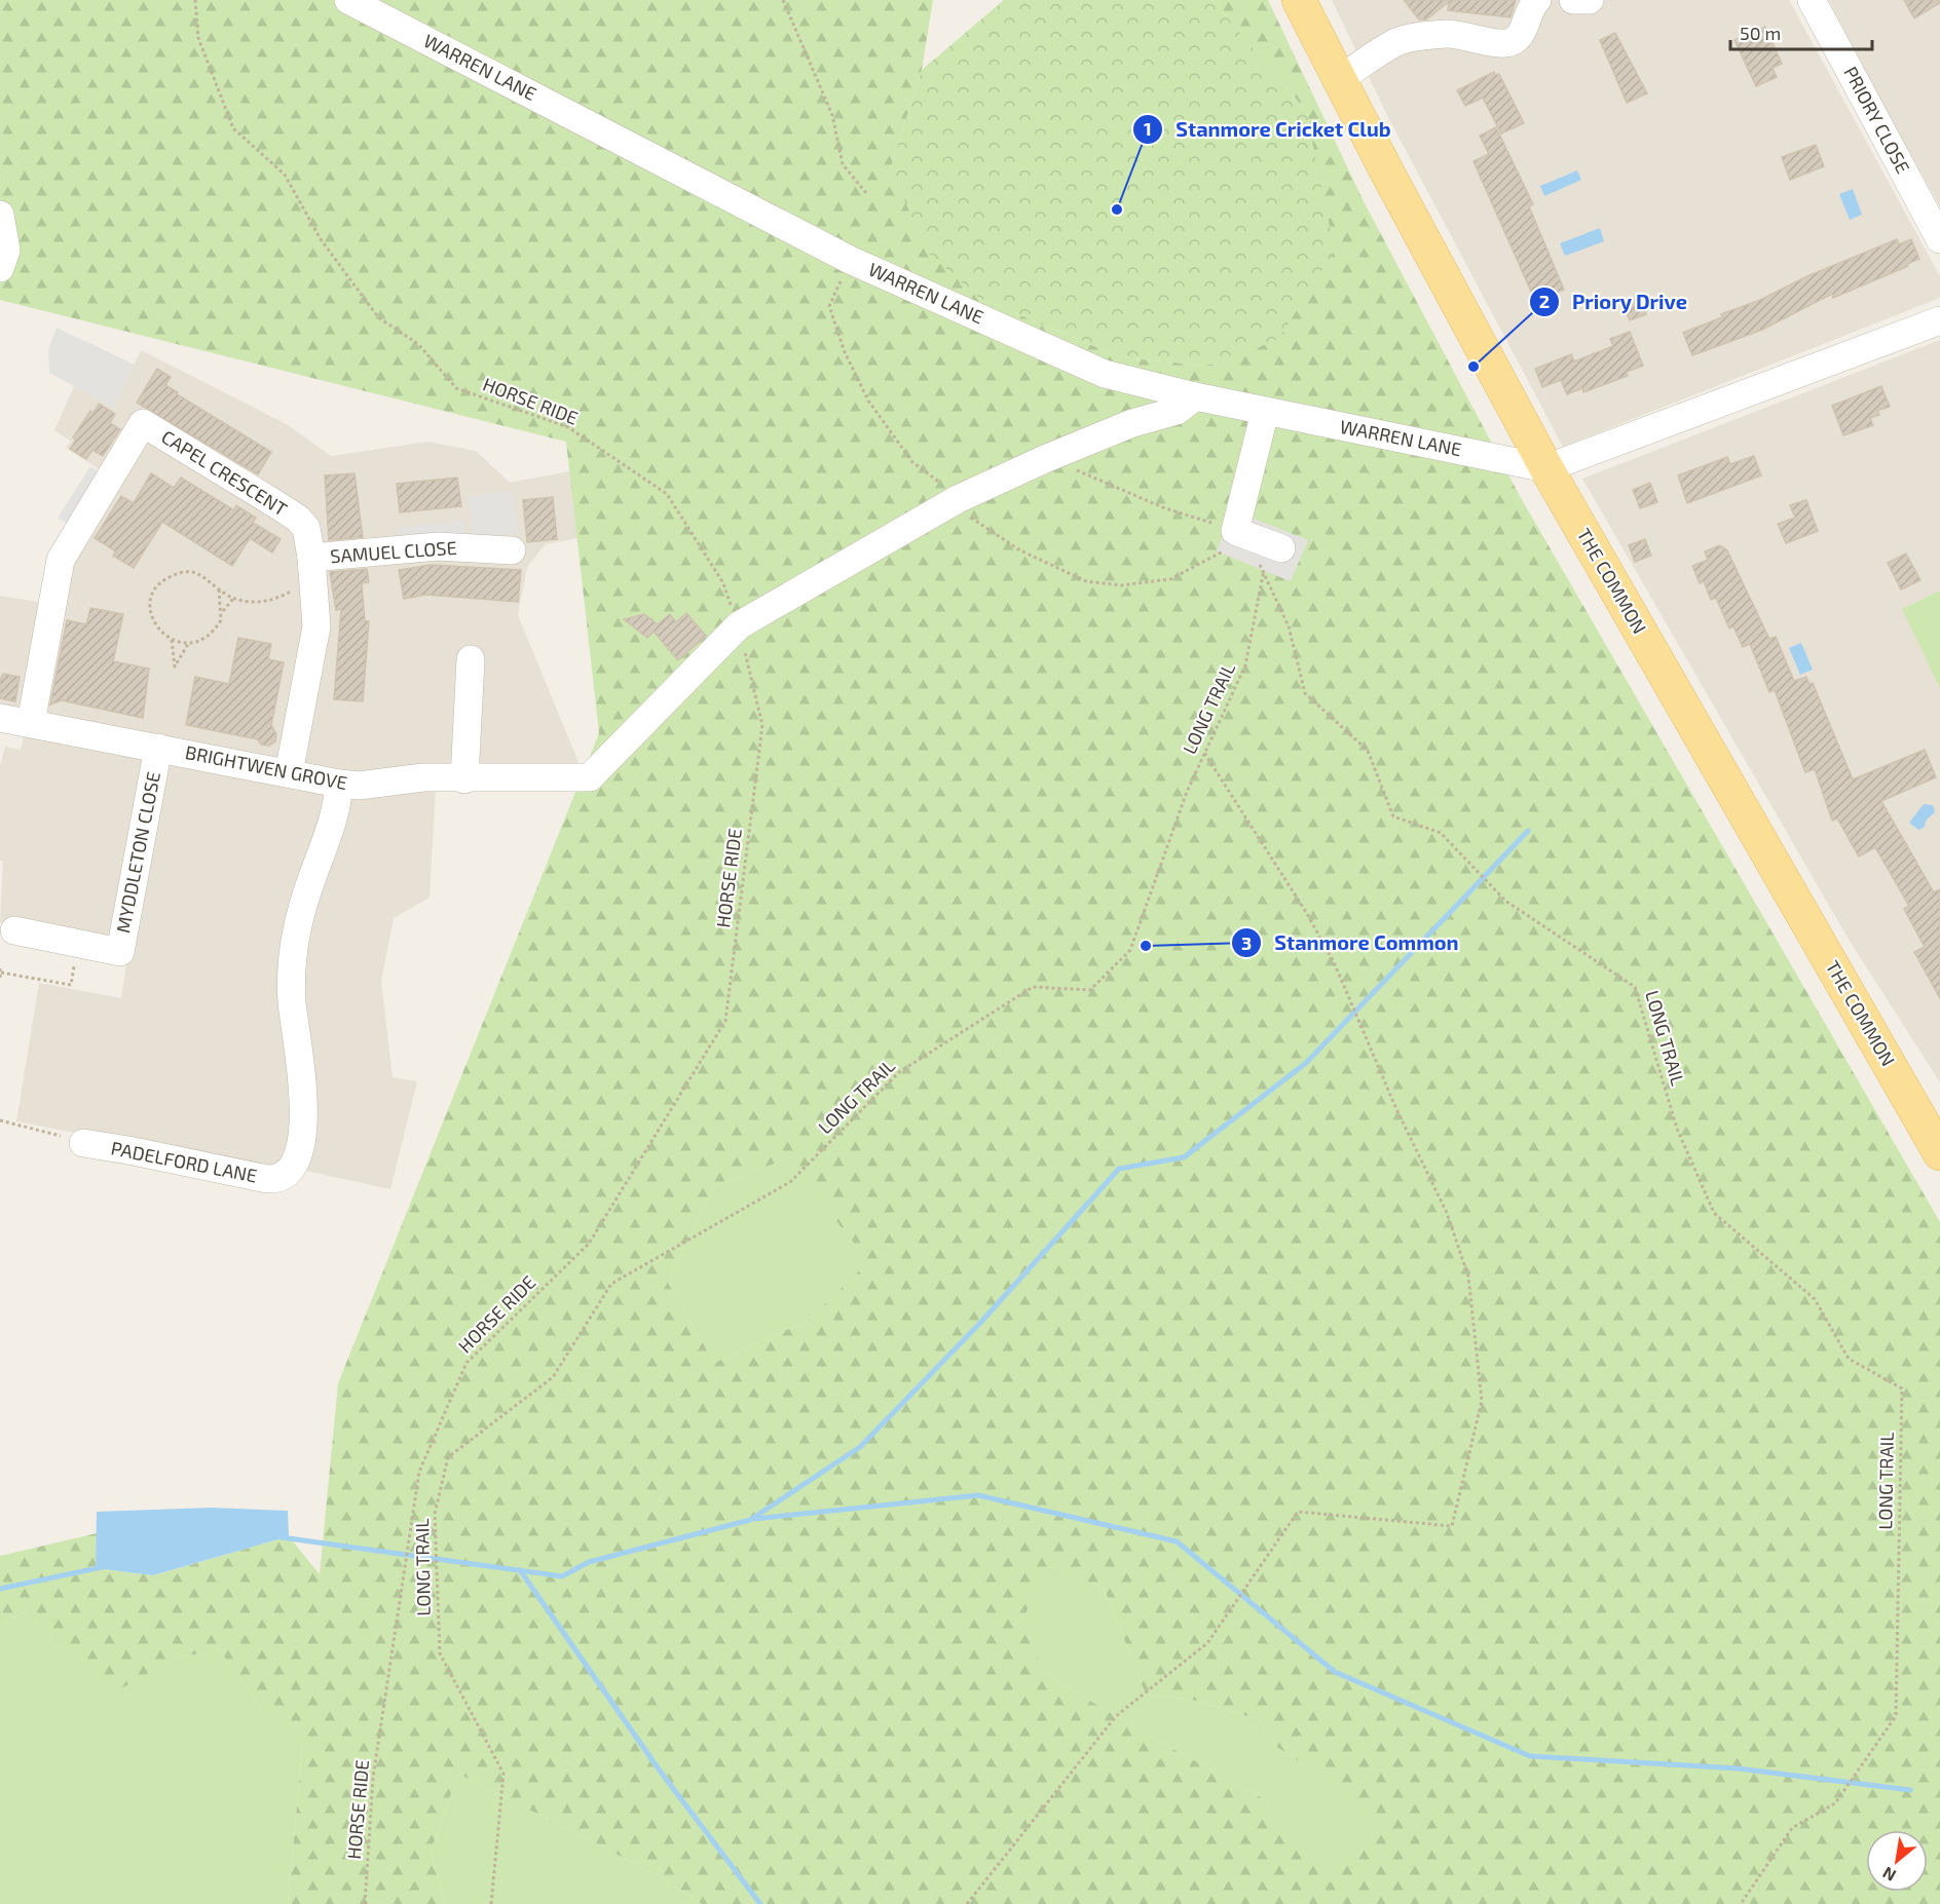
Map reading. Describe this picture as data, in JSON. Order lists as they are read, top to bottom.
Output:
{
  "streets": {
    "main road": ["THE COMMON"],
    "street": [
      "WARREN LANE",
      "PRIORY CLOSE",
      "CAPEL CRESCENT",
      "SAMUEL CLOSE",
      "BRIGHTWEN GROVE",
      "MYDDLETON CLOSE",
      "PADELFORD LANE"
    ],
    "path": ["HORSE RIDE", "LONG TRAIL"]
  },
  "crossings": [
    ["WARREN LANE", "THE COMMON"],
    ["HORSE RIDE", "BRIGHTWEN GROVE"],
    ["CAPEL CRESCENT", "SAMUEL CLOSE"],
    ["CAPEL CRESCENT", "BRIGHTWEN GROVE"],
    ["BRIGHTWEN GROVE", "MYDDLETON CLOSE"],
    ["BRIGHTWEN GROVE", "PADELFORD LANE"]
  ],
  "places": ["Stanmore Cricket Club", "Priory Drive", "Stanmore Common"],
  "scale_bar": "50 m",
  "north": "bottom left"
}
